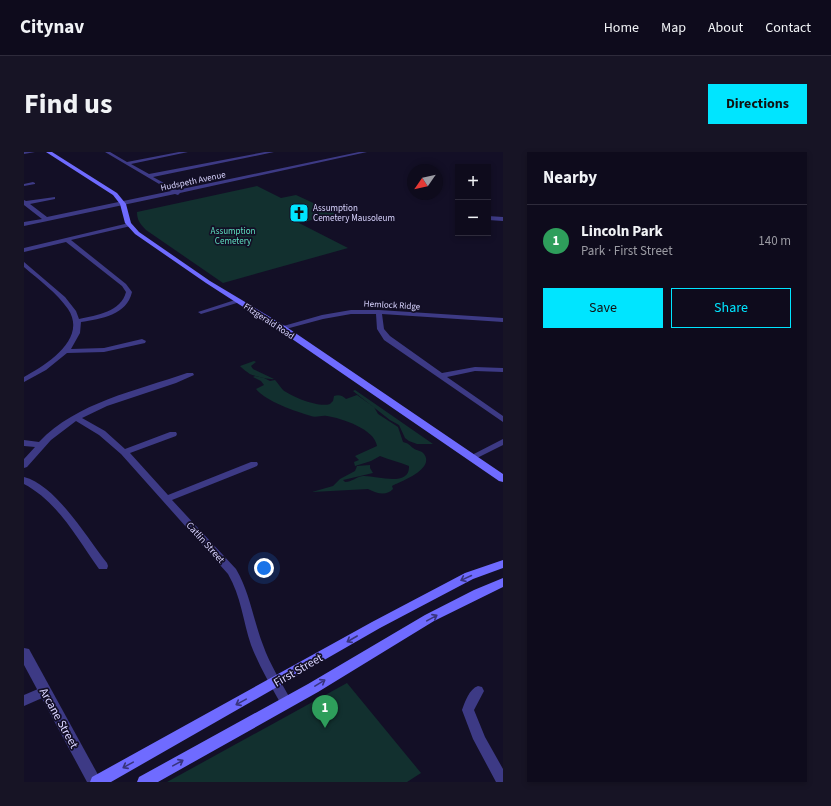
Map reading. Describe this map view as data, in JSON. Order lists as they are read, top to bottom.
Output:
{
  "streets": {
    "main road": ["Fitzgerald Road", "First Street"],
    "street": [
      "Hudspeth Avenue",
      "Hemlock Ridge",
      "Catlin Street",
      "Arcane Street"
    ]
  },
  "crossings": [
    ["Hemlock Ridge", "Fitzgerald Road"],
    ["Catlin Street", "First Street"],
    ["First Street", "Arcane Street"]
  ],
  "parks": ["Assumption Cemetery"],
  "places": {
    "church": ["Assumption Cemetery Mausoleum"]
  },
  "north": "bottom left",
  "page": {
    "header": "Citynav",
    "nav": [
      "Home",
      "Map",
      "About",
      "Contact"
    ],
    "title": "Find us",
    "buttons": [
      "Directions",
      ["Save", "Share"]
    ],
    "heading": "Nearby",
    "map_buttons": ["+", "−"],
    "list": [
      {
        "mark": "1",
        "name": "Lincoln Park",
        "note": "Park · First Street",
        "value": "140 m"
      }
    ],
    "pins": "1"
  }
}
